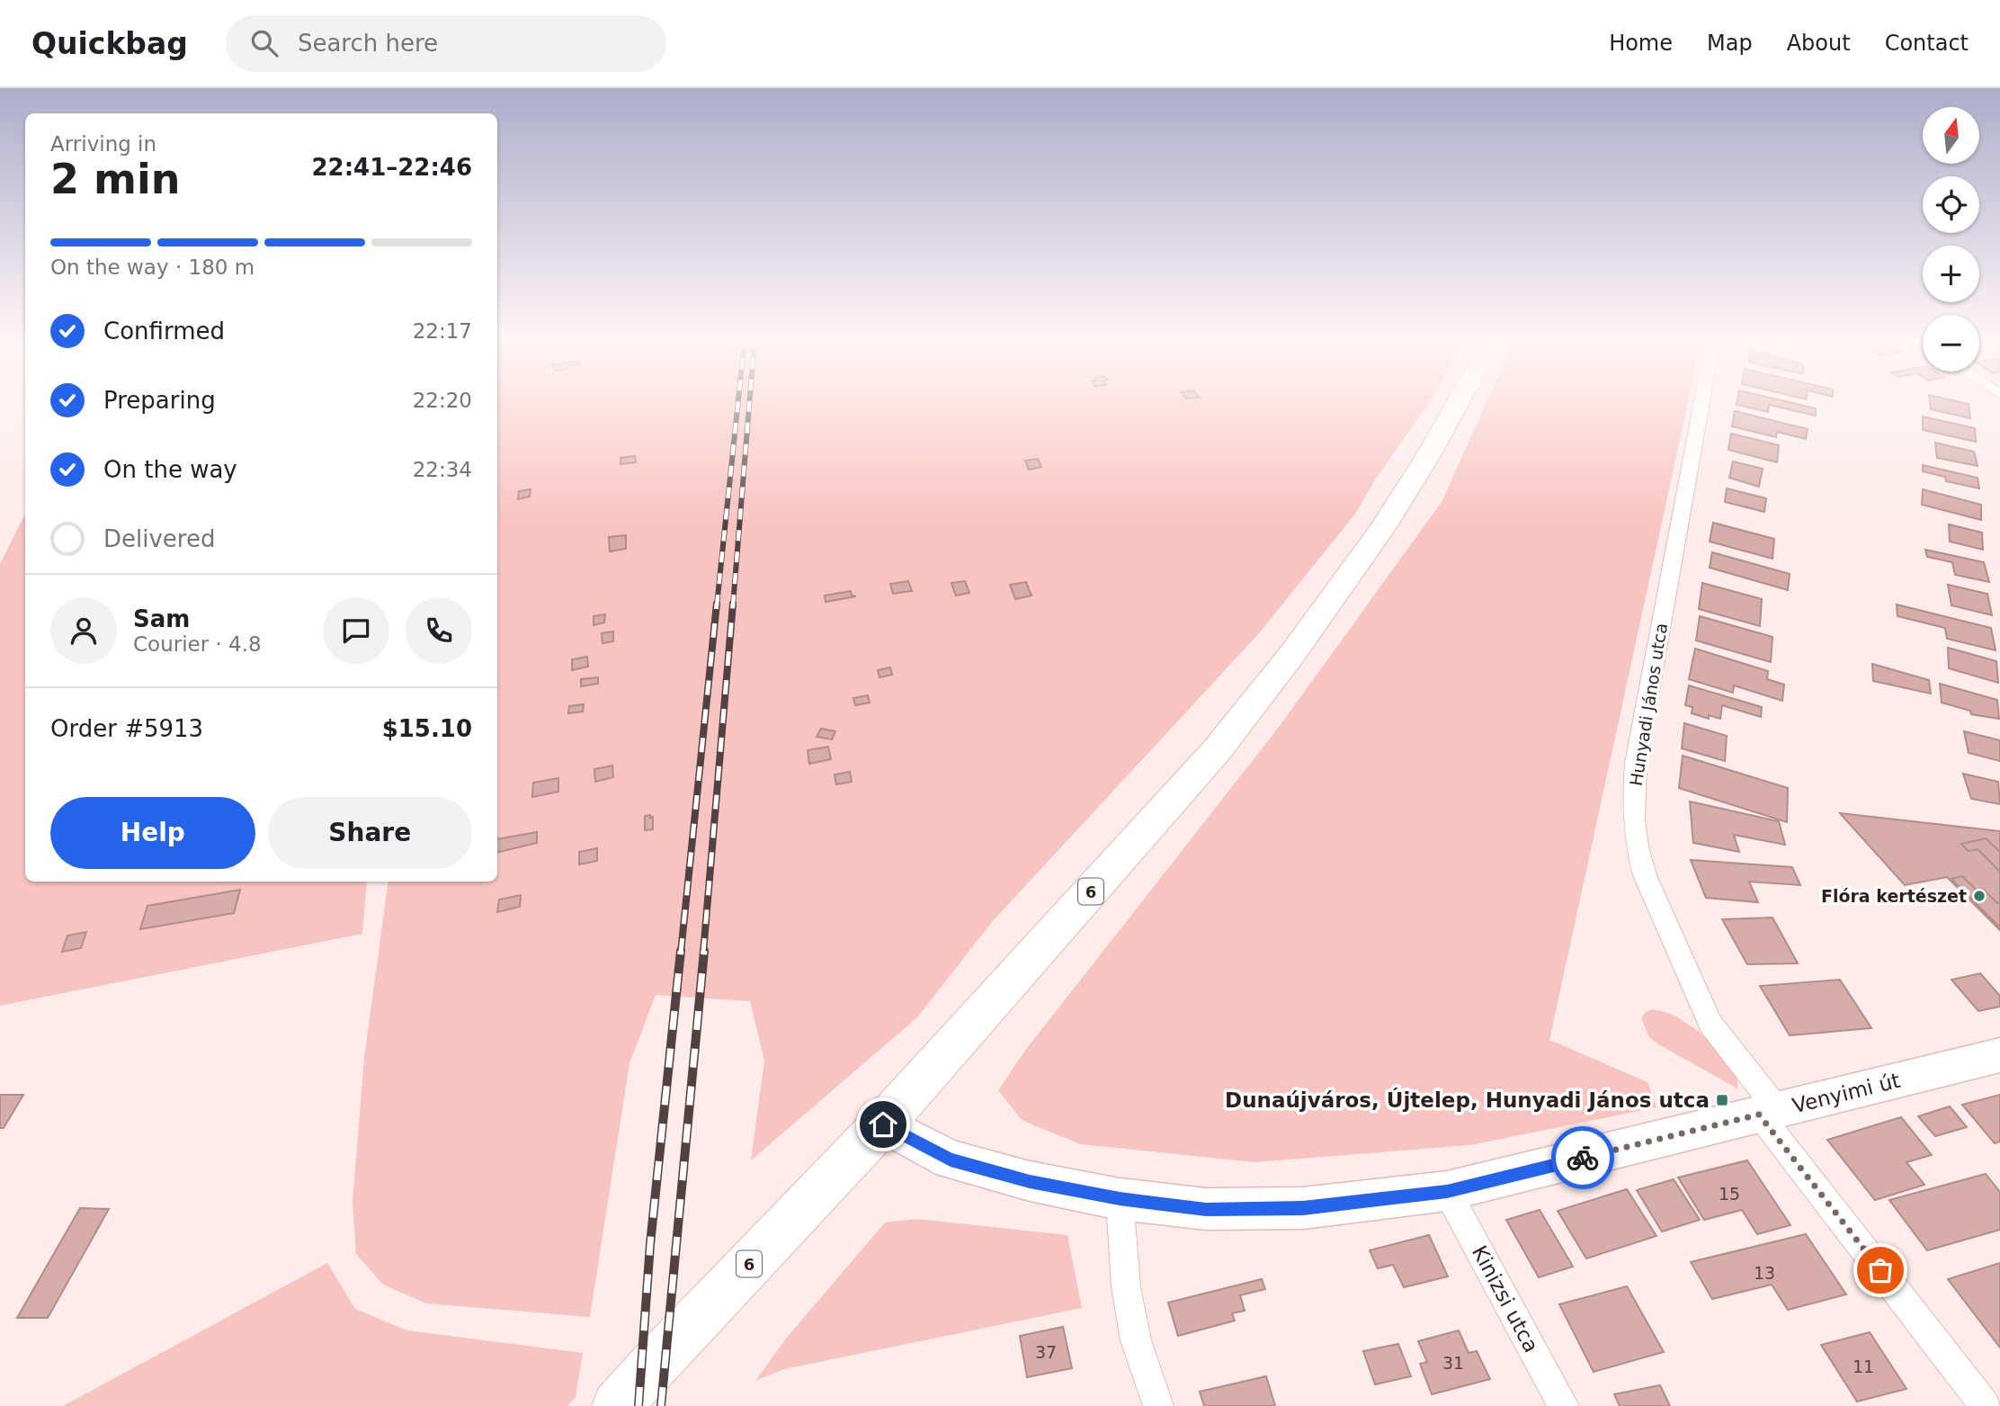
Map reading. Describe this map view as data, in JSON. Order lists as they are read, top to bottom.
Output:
{
  "streets": {
    "main road": ["6"],
    "street": ["Hunyadi János utca", "Venyimi út", "Kinizsi utca"]
  },
  "crossings": [
    ["Hunyadi János utca", "Venyimi út"],
    ["6", "Venyimi út"],
    ["Venyimi út", "Kinizsi utca"]
  ],
  "places": {
    "other": ["Flóra kertészet"],
    "transit": ["Dunaújváros, Újtelep, Hunyadi János utca"]
  },
  "house_numbers": [
    "15",
    "13",
    "37",
    "31",
    "11"
  ],
  "north": "top",
  "page": {
    "header": "Quickbag",
    "search": "Search here",
    "nav": [
      "Home",
      "Map",
      "About",
      "Contact"
    ],
    "map_buttons": ["+", "−"],
    "heading": ["2 min", "Arriving in", "22:41–22:46"],
    "panel": [
      "Sam",
      "Courier · 4.8",
      "Order #5913",
      "$15.10"
    ],
    "bar": "On the way · 180 m",
    "list": [
      ["Confirmed", "22:17"],
      ["Preparing", "22:20"],
      ["On the way", "22:34"],
      "Delivered"
    ],
    "buttons": ["Help", "Share"]
  }
}
